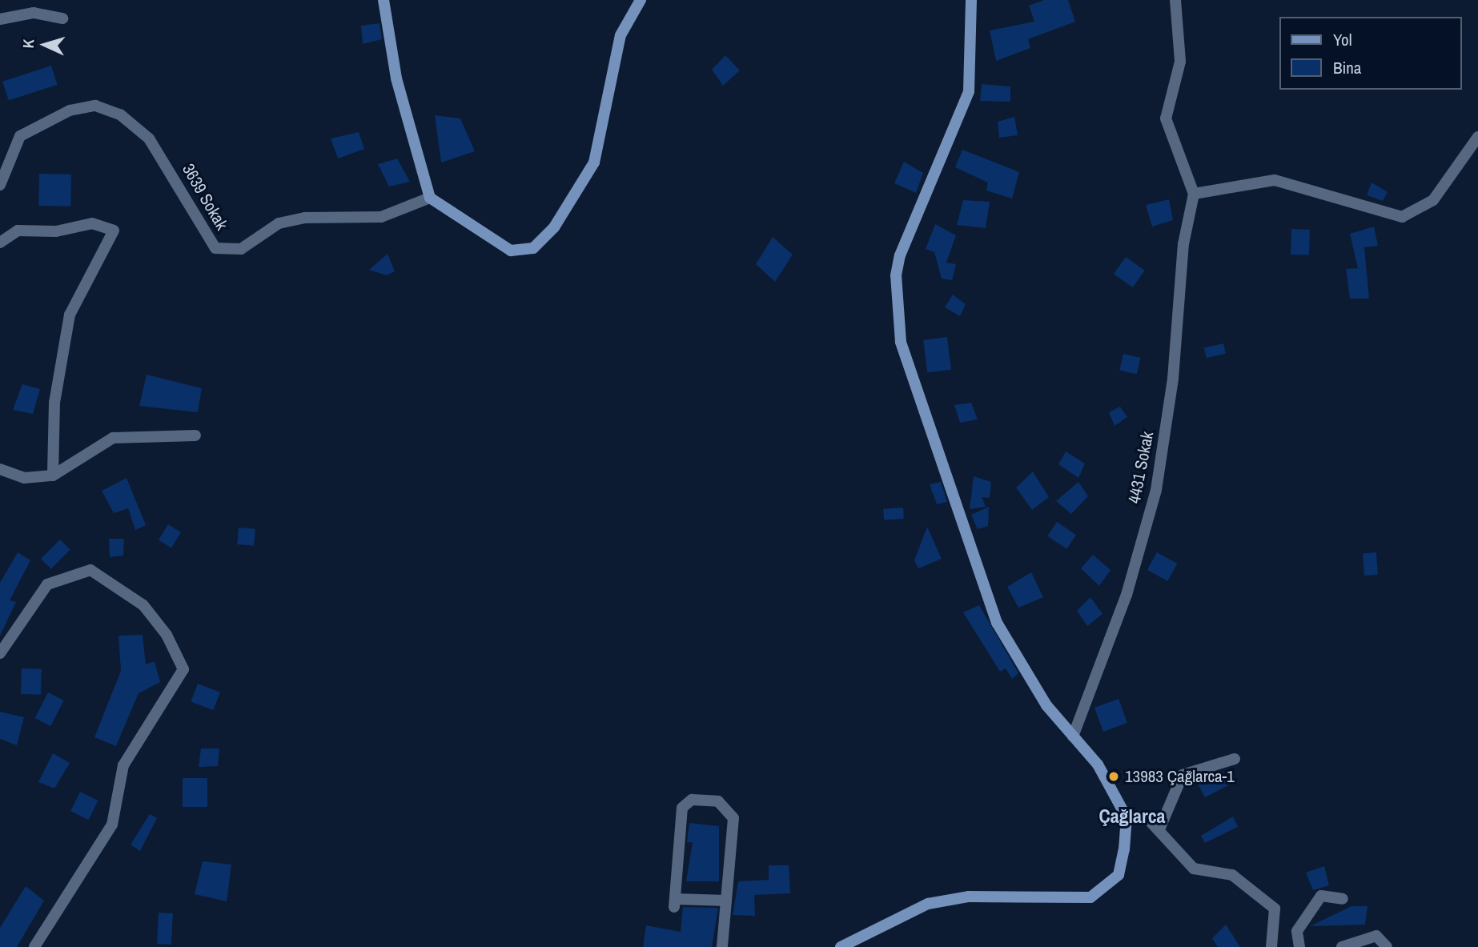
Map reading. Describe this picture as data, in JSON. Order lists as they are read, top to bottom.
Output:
{
  "streets": {
    "street": ["3639 Sokak", "4431 Sokak"]
  },
  "districts": ["Çağlarca"],
  "places": ["13983 Çağlarca-1"],
  "legend": ["Yol", "Bina"],
  "north": "left"
}
